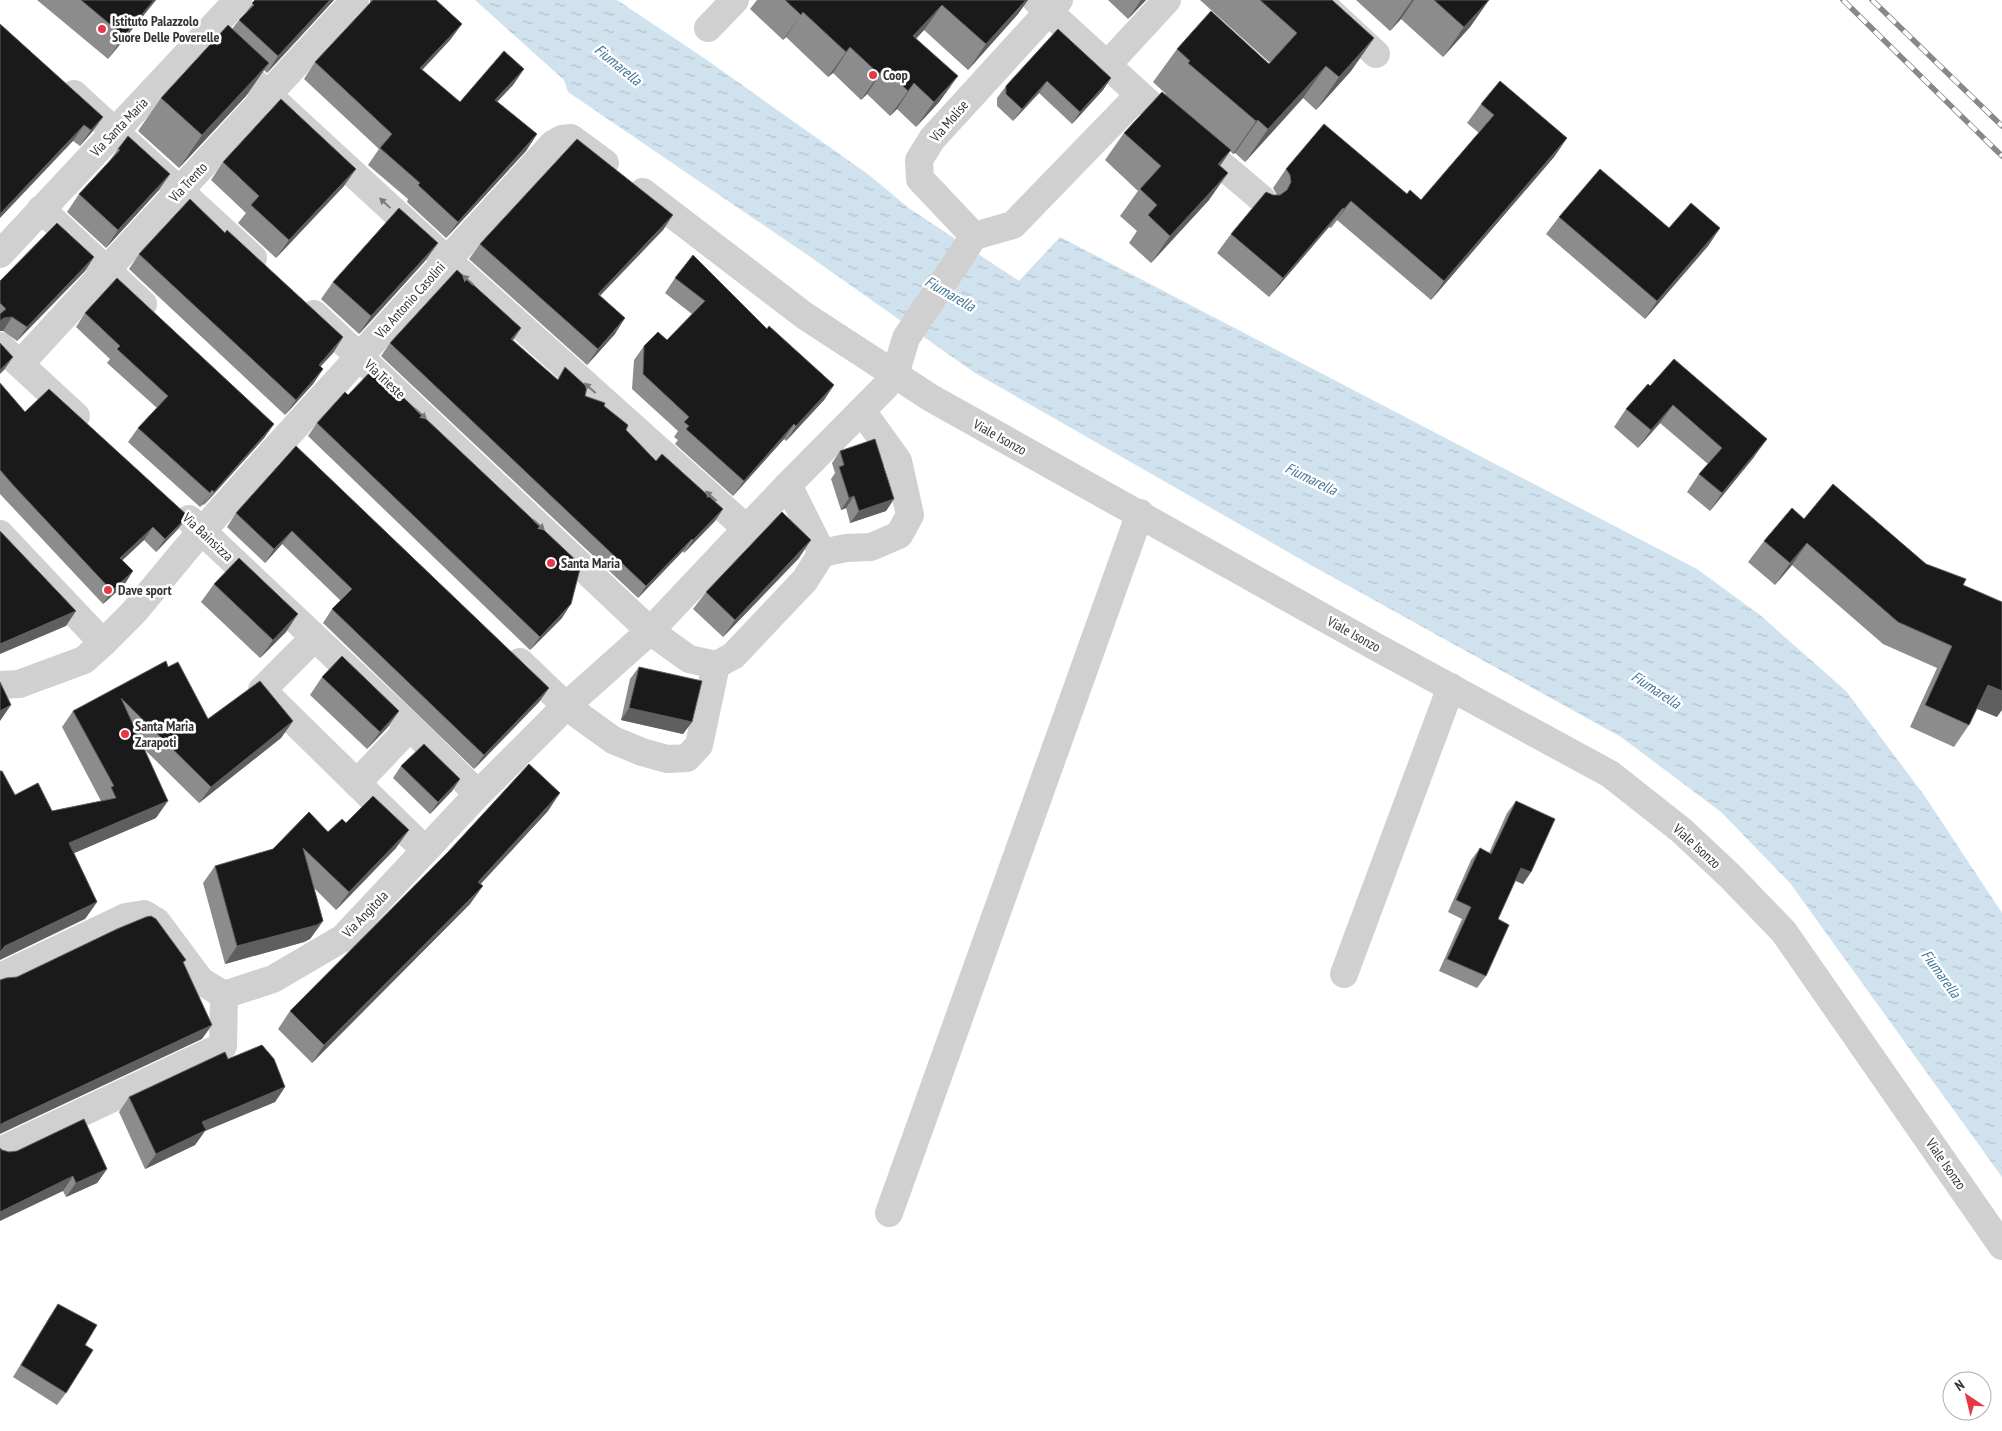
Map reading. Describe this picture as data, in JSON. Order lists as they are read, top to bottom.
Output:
{
  "streets": {
    "street": [
      "Via Molise",
      "Via Santa Maria",
      "Via Trento",
      "Via Antonio Casolini",
      "Via Trieste",
      "Viale Isonzo",
      "Via Bainsizza",
      "Via Angitola"
    ]
  },
  "crossings": [
    ["Via Antonio Casolini", "Via Trieste"],
    ["Via Antonio Casolini", "Viale Isonzo"],
    ["Via Antonio Casolini", "Via Bainsizza"],
    ["Via Trieste", "Via Angitola"],
    ["Viale Isonzo", "Via Angitola"],
    ["Via Bainsizza", "Via Angitola"]
  ],
  "water": ["Fiumarella"],
  "places": [
    "Istituto Palazzolo Suore Delle Poverelle",
    "Coop",
    "Santa Maria",
    "Dave sport",
    "Santa Maria Zarapoti"
  ],
  "north": "top left"
}
